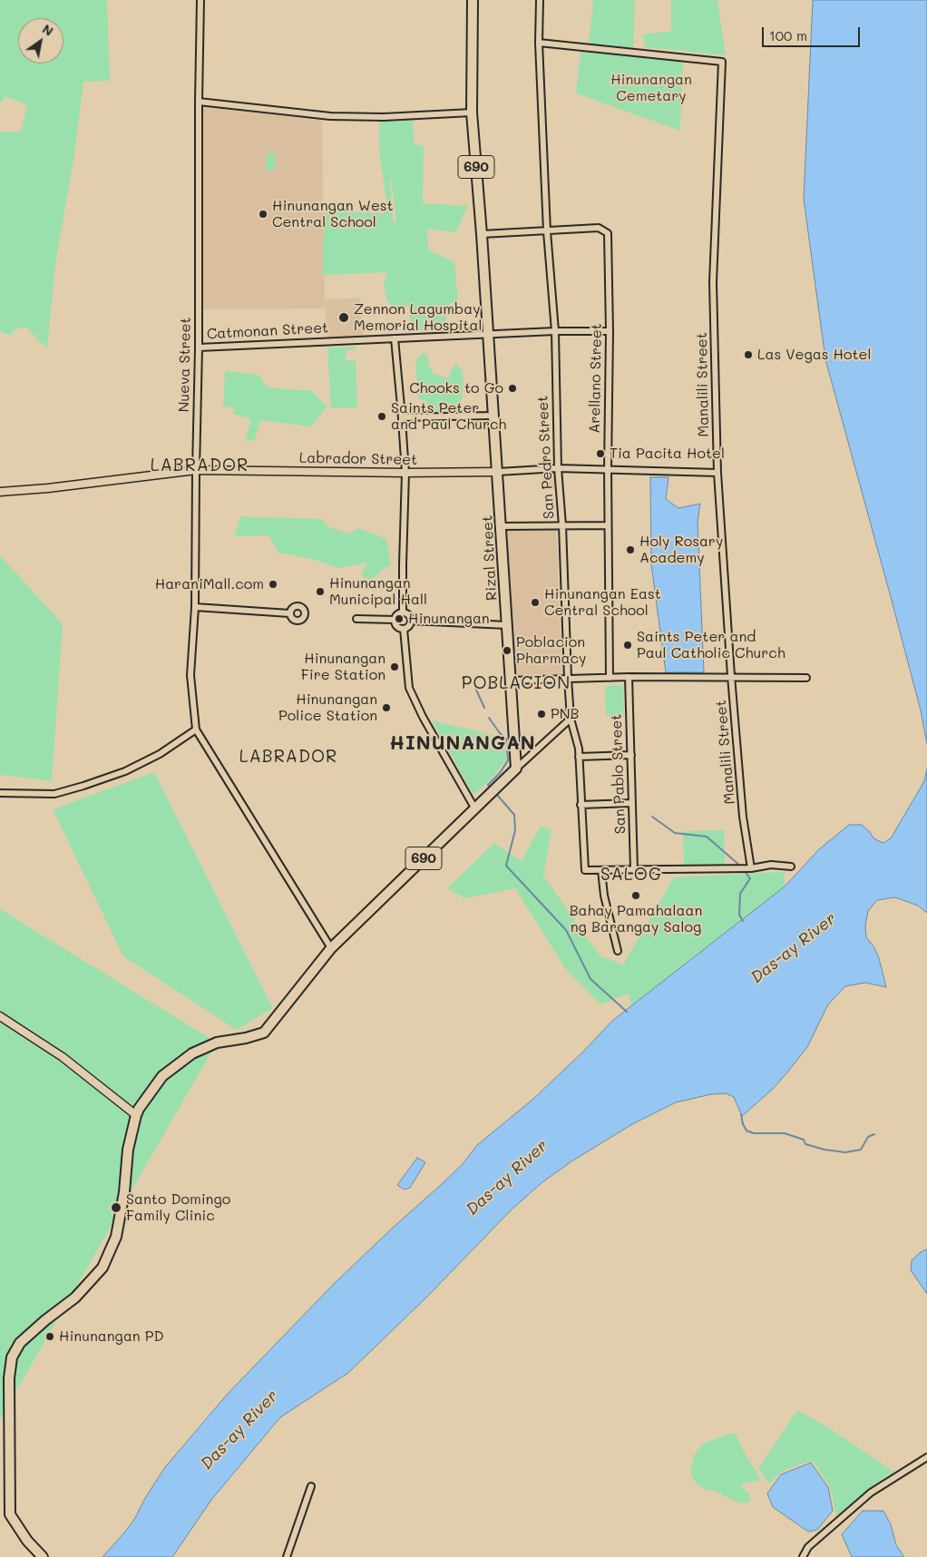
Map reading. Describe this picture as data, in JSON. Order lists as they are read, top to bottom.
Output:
{
  "streets": {
    "main road": ["690", "Rizal Street"],
    "street": [
      "Catmonan Street",
      "Nueva Street",
      "Arellano Street",
      "Manalili Street",
      "San Pedro Street",
      "Labrador Street",
      "San Pablo Street"
    ]
  },
  "crossings": [
    ["690", "Catmonan Street"],
    ["690", "Arellano Street"],
    ["690", "Rizal Street"],
    ["Catmonan Street", "Nueva Street"],
    ["Catmonan Street", "Arellano Street"],
    ["Catmonan Street", "San Pedro Street"],
    ["Catmonan Street", "Rizal Street"],
    ["Nueva Street", "Labrador Street"],
    ["Arellano Street", "San Pedro Street"],
    ["Arellano Street", "Labrador Street"],
    ["Manalili Street", "San Pedro Street"],
    ["Manalili Street", "Labrador Street"],
    ["San Pedro Street", "Labrador Street"],
    ["Labrador Street", "Rizal Street"]
  ],
  "districts": [
    "LABRADOR",
    "POBLACION",
    "HINUNANGAN",
    "LABRADOR",
    "SALOG"
  ],
  "water": ["Das-ay River"],
  "parks": ["Hinunangan Cemetary"],
  "places": [
    "Hinunangan West Central School",
    "Zennon Lagumbay Memorial Hospital",
    "Las Vegas Hotel",
    "Chooks to Go",
    "Saints Peter and Paul Church",
    "Tia Pacita Hotel",
    "Holy Rosary Academy",
    "HaraniMall.com",
    "Hinunangan Municipal Hall",
    "Hinunangan East Central School",
    "Hinunangan",
    "Saints Peter and Paul Catholic Church",
    "Poblacion Pharmacy",
    "Hinunangan Fire Station",
    "Hinunangan Police Station",
    "PNB",
    "Bahay Pamahalaan ng Barangay Salog",
    "Santo Domingo Family Clinic",
    "Hinunangan PD"
  ],
  "scale_bar": "100 m",
  "north": "top right"
}
